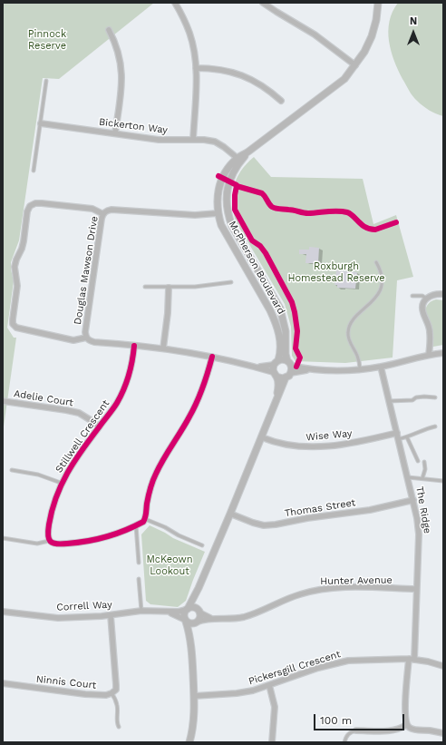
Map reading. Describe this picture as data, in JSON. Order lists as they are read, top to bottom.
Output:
{
  "streets": {
    "street": [
      "Bickerton Way",
      "McPherson Boulevard",
      "Douglas Mawson Drive",
      "Adelie Court",
      "Wise Way",
      "Stillwell Crescent",
      "Thomas Street",
      "The Ridge",
      "Hunter Avenue",
      "Correll Way",
      "Pickersgill Crescent",
      "Ninnis Court"
    ]
  },
  "crossings": [
    ["Bickerton Way", "McPherson Boulevard"],
    ["McPherson Boulevard", "Douglas Mawson Drive"],
    ["Douglas Mawson Drive", "Stillwell Crescent"],
    ["Adelie Court", "Stillwell Crescent"],
    ["Wise Way", "The Ridge"],
    ["Thomas Street", "The Ridge"],
    ["The Ridge", "Hunter Avenue"],
    ["The Ridge", "Pickersgill Crescent"],
    ["Hunter Avenue", "Correll Way"]
  ],
  "parks": ["Pinnock Reserve", "Roxburgh Homestead Reserve", "McKeown Lookout"],
  "scale_bar": "100 m",
  "north": "top"
}
